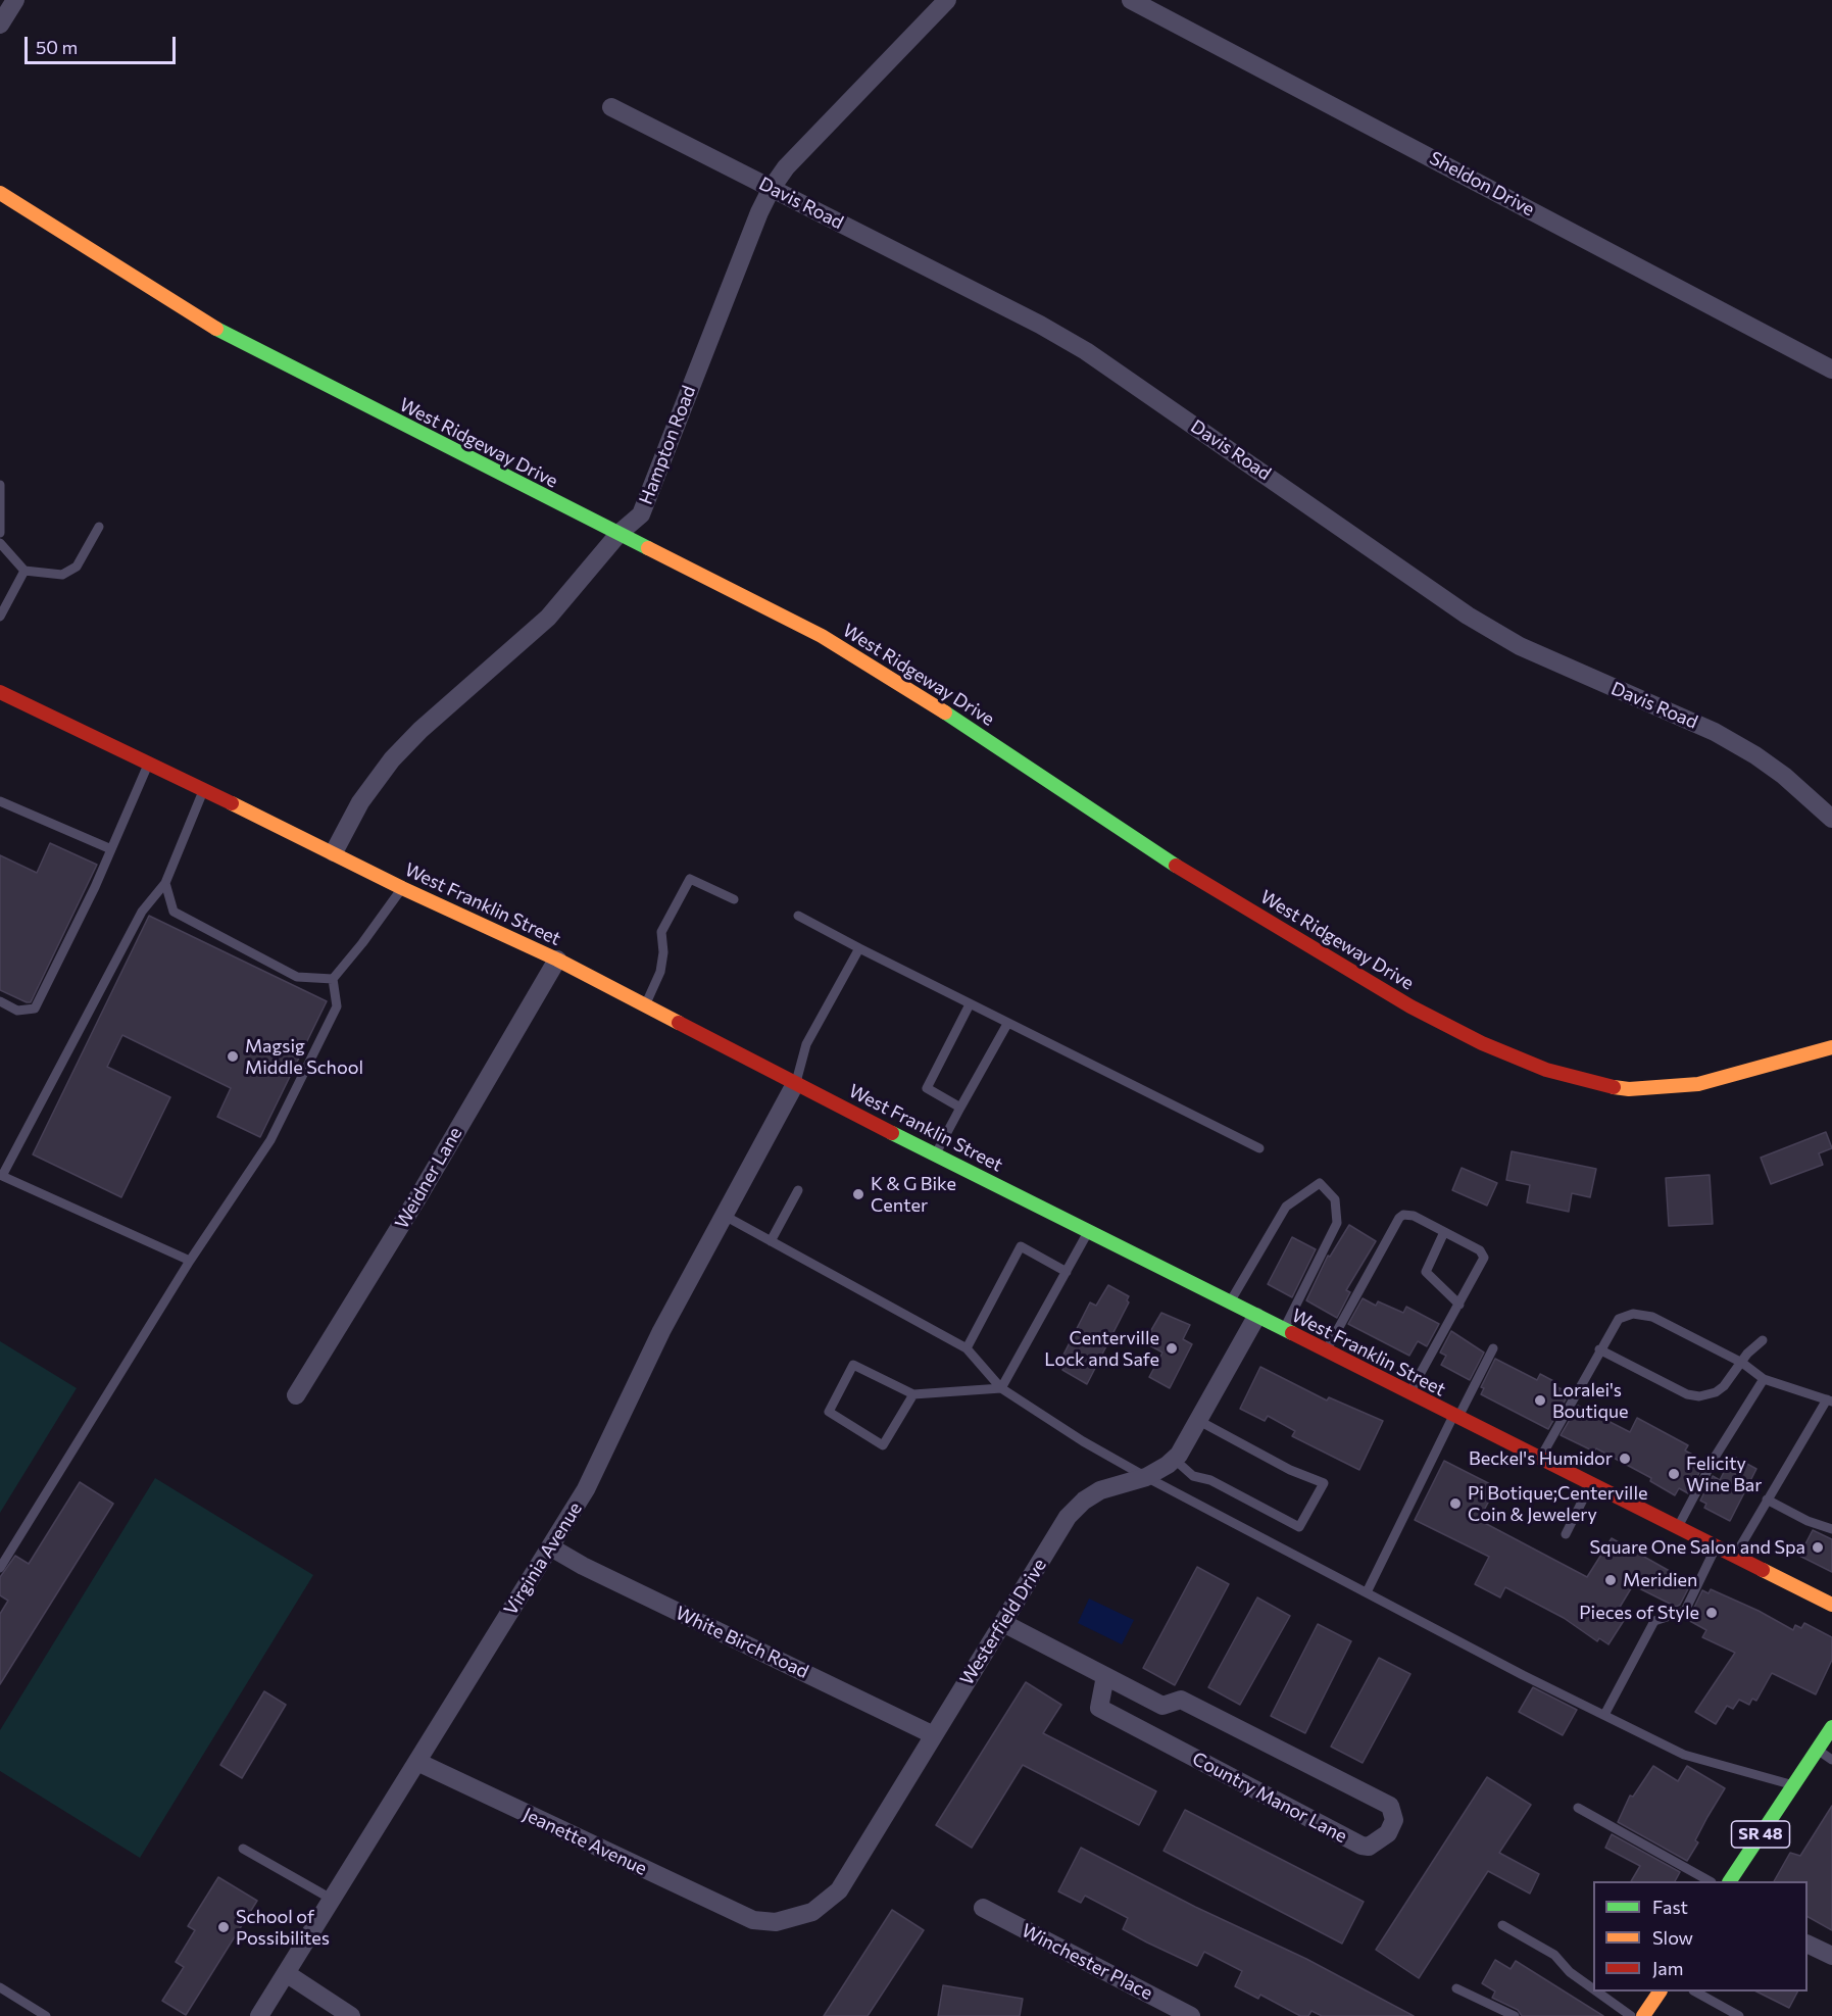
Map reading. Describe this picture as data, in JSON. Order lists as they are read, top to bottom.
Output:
{
  "streets": {
    "main road": ["West Ridgeway Drive", "West Franklin Street", "SR 48"],
    "street": [
      "Sheldon Drive",
      "Davis Road",
      "Hampton Road",
      "Weidner Lane",
      "Virginia Avenue",
      "Westerfield Drive",
      "White Birch Road",
      "Country Manor Lane",
      "Jeanette Avenue",
      "Winchester Place"
    ]
  },
  "crossings": [
    ["Davis Road", "Hampton Road"],
    ["West Ridgeway Drive", "Hampton Road"],
    ["Hampton Road", "West Franklin Street"],
    ["West Franklin Street", "Weidner Lane"],
    ["West Franklin Street", "Virginia Avenue"],
    ["West Franklin Street", "Westerfield Drive"],
    ["Virginia Avenue", "White Birch Road"],
    ["Virginia Avenue", "Jeanette Avenue"],
    ["Westerfield Drive", "White Birch Road"],
    ["Westerfield Drive", "Country Manor Lane"],
    ["Westerfield Drive", "Jeanette Avenue"]
  ],
  "places": [
    "Magsig Middle School",
    "K & G Bike Center",
    "Centerville Lock and Safe",
    "Loralei's Boutique",
    "Beckel's Humidor",
    "Felicity Wine Bar",
    "Pi Botique;Centerville Coin & Jewelery",
    "Square One Salon and Spa",
    "Meridien",
    "Pieces of Style",
    "School of Possibilites"
  ],
  "legend": ["Fast", "Slow", "Jam"],
  "scale_bar": "50 m"
}
